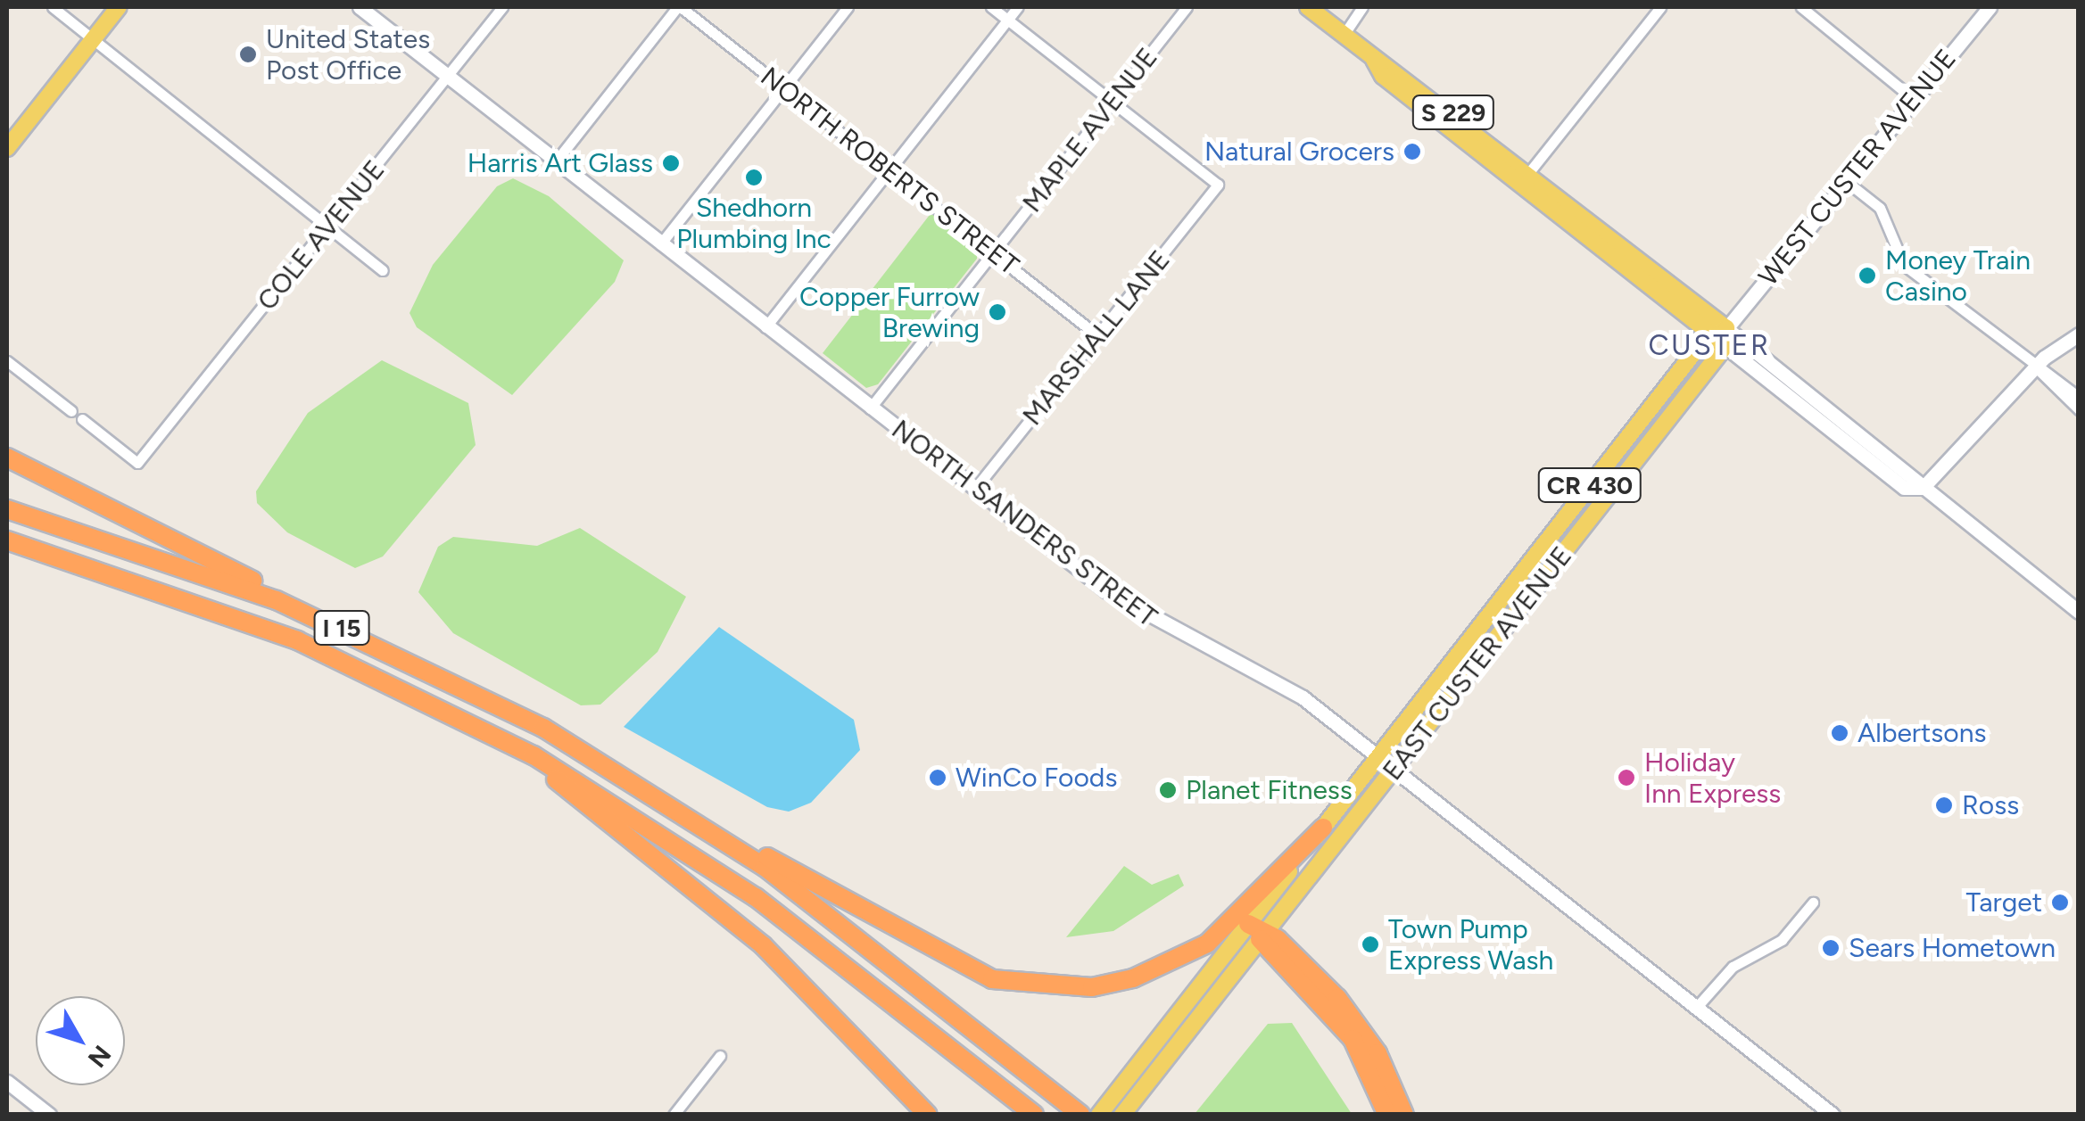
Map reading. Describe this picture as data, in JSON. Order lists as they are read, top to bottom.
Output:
{
  "streets": {
    "highway": ["I 15"],
    "main road": ["S 229", "CR 430", "EAST CUSTER AVENUE"],
    "street": [
      "MAPLE AVENUE",
      "WEST CUSTER AVENUE",
      "NORTH ROBERTS STREET",
      "COLE AVENUE",
      "MARSHALL LANE",
      "NORTH SANDERS STREET"
    ]
  },
  "crossings": [
    ["S 229", "WEST CUSTER AVENUE"],
    ["S 229", "EAST CUSTER AVENUE"],
    ["MAPLE AVENUE", "NORTH ROBERTS STREET"],
    ["MAPLE AVENUE", "MARSHALL LANE"],
    ["MAPLE AVENUE", "NORTH SANDERS STREET"],
    ["NORTH ROBERTS STREET", "MARSHALL LANE"],
    ["COLE AVENUE", "NORTH SANDERS STREET"],
    ["MARSHALL LANE", "NORTH SANDERS STREET"],
    ["NORTH SANDERS STREET", "EAST CUSTER AVENUE"]
  ],
  "districts": ["CUSTER"],
  "places": [
    "United States Post Office",
    "Natural Grocers",
    "Harris Art Glass",
    "Shedhorn Plumbing Inc",
    "Money Train Casino",
    "Copper Furrow Brewing",
    "Albertsons",
    "WinCo Foods",
    "Holiday Inn Express",
    "Planet Fitness",
    "Ross",
    "Target",
    "Town Pump Express Wash",
    "Sears Hometown"
  ],
  "north": "bottom right"
}
